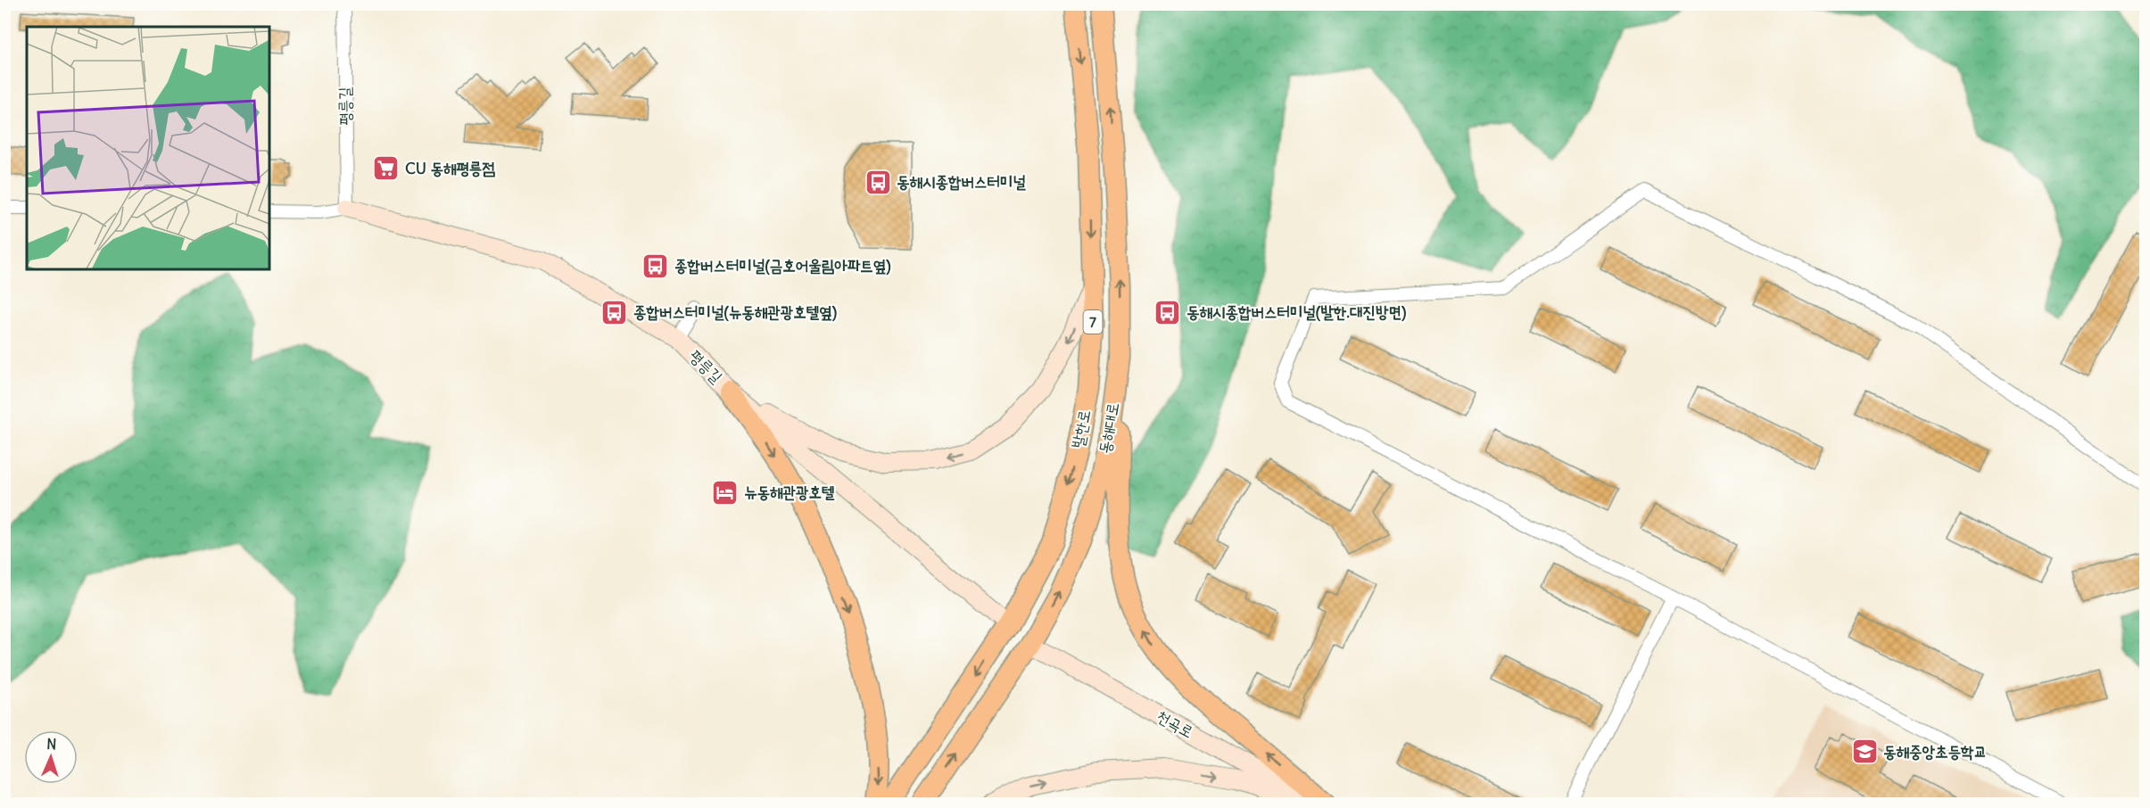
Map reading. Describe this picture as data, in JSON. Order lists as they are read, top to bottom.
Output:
{
  "streets": {
    "main road": ["7", "동해대로", "발한로"],
    "street": ["평릉길", "천곡로"]
  },
  "crossings": [
    ["평릉길", "발한로"],
    ["동해대로", "천곡로"]
  ],
  "one_way": ["동해대로", "발한로"],
  "places": {
    "supermarket": ["CU 동해평릉점"],
    "bus stop": [
      "동해시종합버스터미널",
      "종합버스터미널(금호어울림아파트옆)",
      "종합버스터미널(뉴동해관광호텔옆)",
      "동해시종합버스터미널(발한.대진방면)"
    ],
    "hotel": ["뉴동해관광호텔"],
    "school or university": ["동해중앙초등학교"]
  },
  "north": "top"
}
